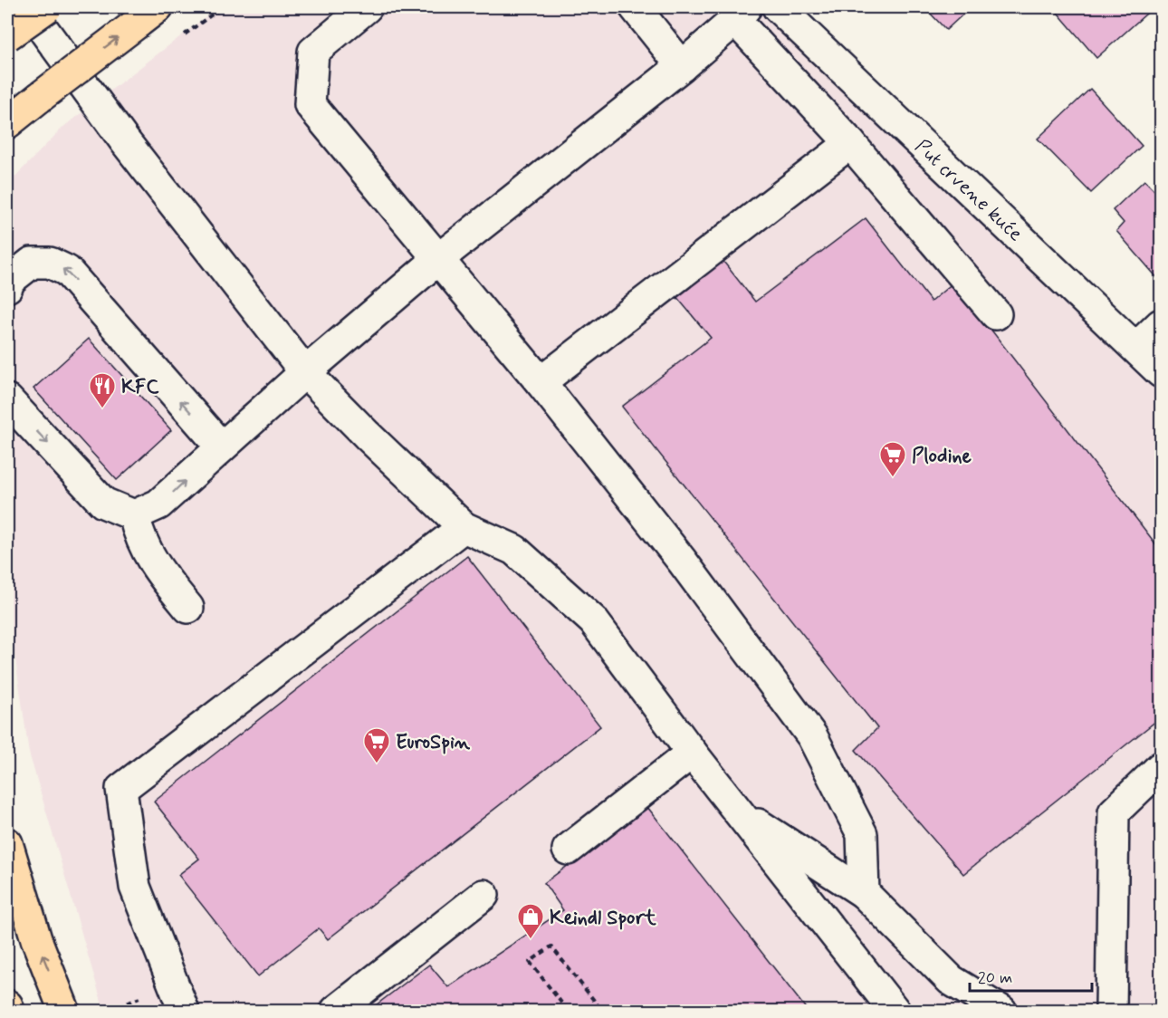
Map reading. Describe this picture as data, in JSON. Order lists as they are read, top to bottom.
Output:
{
  "streets": {
    "street": ["Put crvene kuće"]
  },
  "places": {
    "restaurant": ["KFC"],
    "supermarket": ["Plodine", "EuroSpin"],
    "shop": ["Keindl Sport"]
  },
  "scale_bar": "20 m"
}
